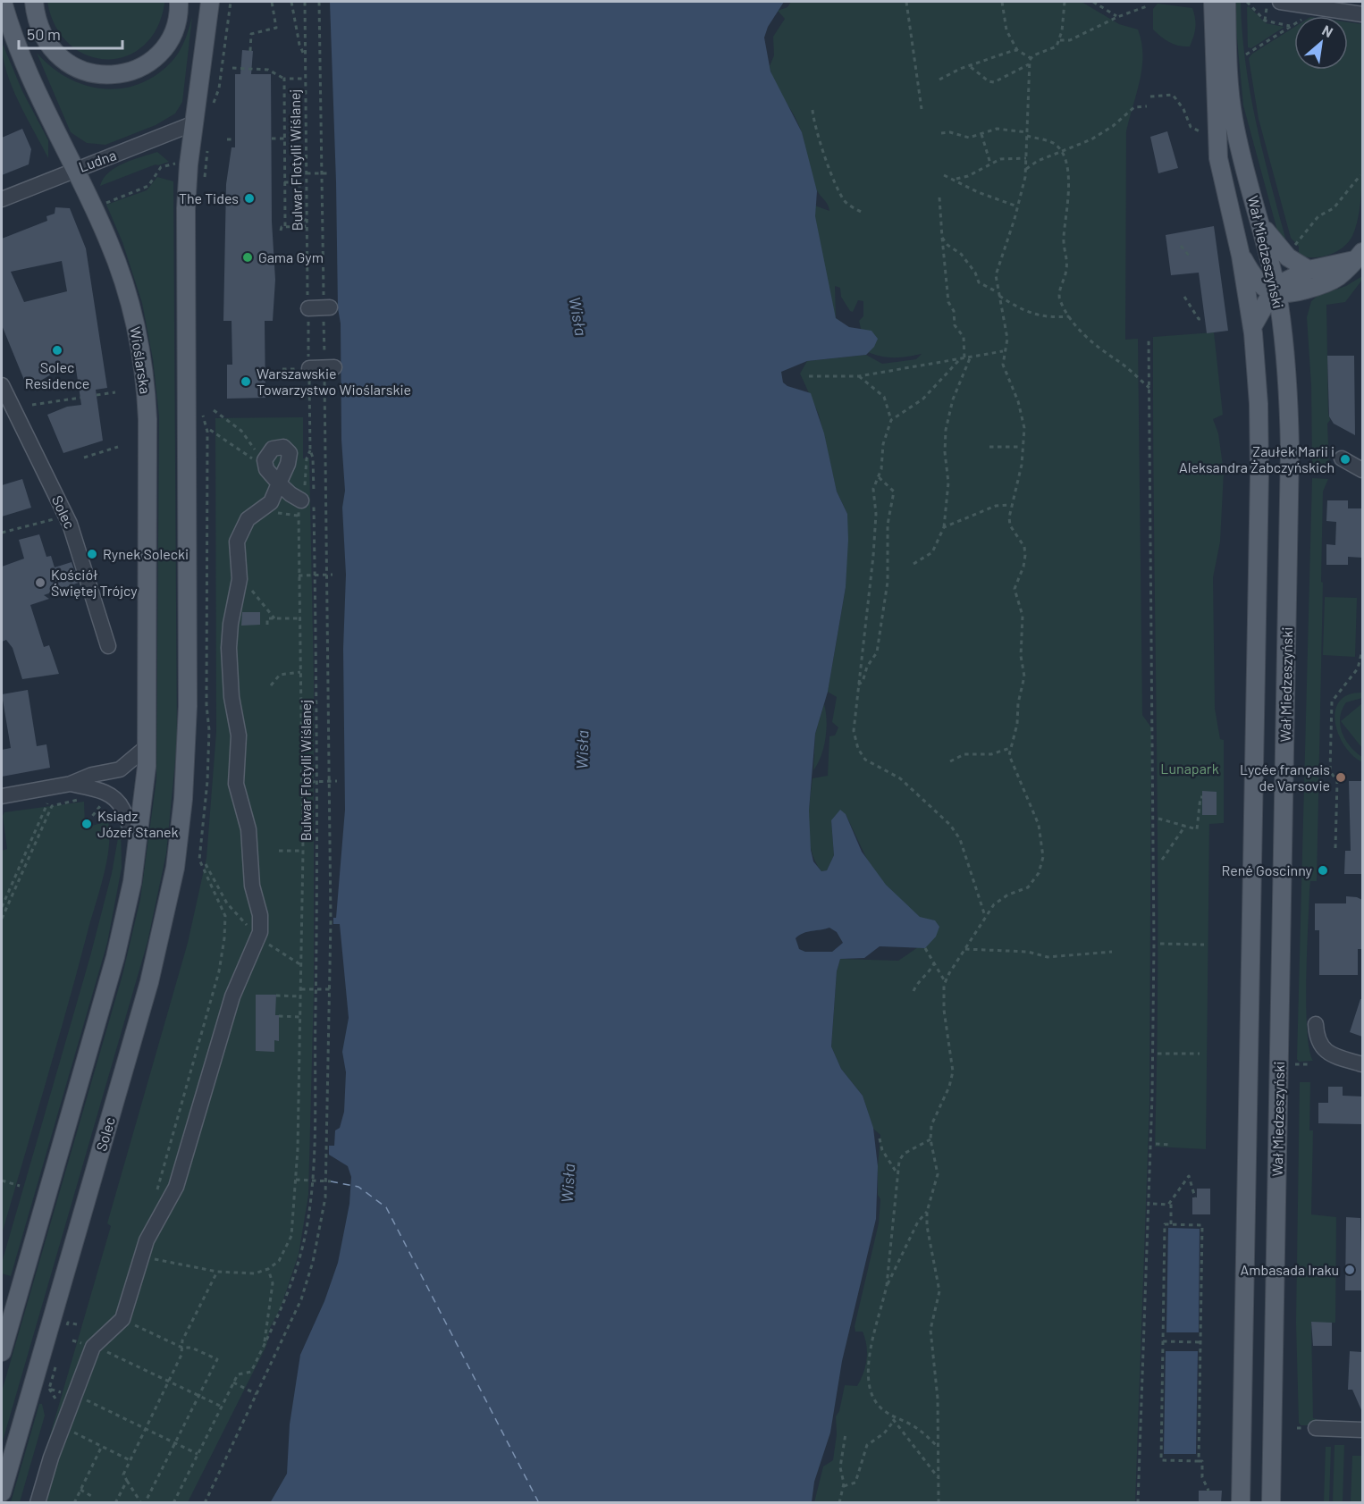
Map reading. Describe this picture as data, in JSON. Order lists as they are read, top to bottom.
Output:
{
  "streets": {
    "main road": ["Wał Miedzeszyński", "Wioślarska", "Solec"],
    "street": ["Ludna"],
    "path": ["Bulwar Flotylli Wiślanej"]
  },
  "crossings": [
    ["Ludna", "Wioślarska"],
    ["Ludna", "Solec"]
  ],
  "water": ["Wisła"],
  "parks": ["Lunapark"],
  "places": [
    "The Tides",
    "Gama Gym",
    "Solec Residence",
    "Warszawskie Towarzystwo Wioślarskie",
    "Zaułek Marii i Aleksandra Żabczyńskich",
    "Rynek Solecki",
    "Kościół Świętej Trójcy",
    "Lycée français de Varsovie",
    "Ksiądz Józef Stanek",
    "René Goscinny",
    "Ambasada Iraku"
  ],
  "scale_bar": "50 m",
  "north": "top right"
}
